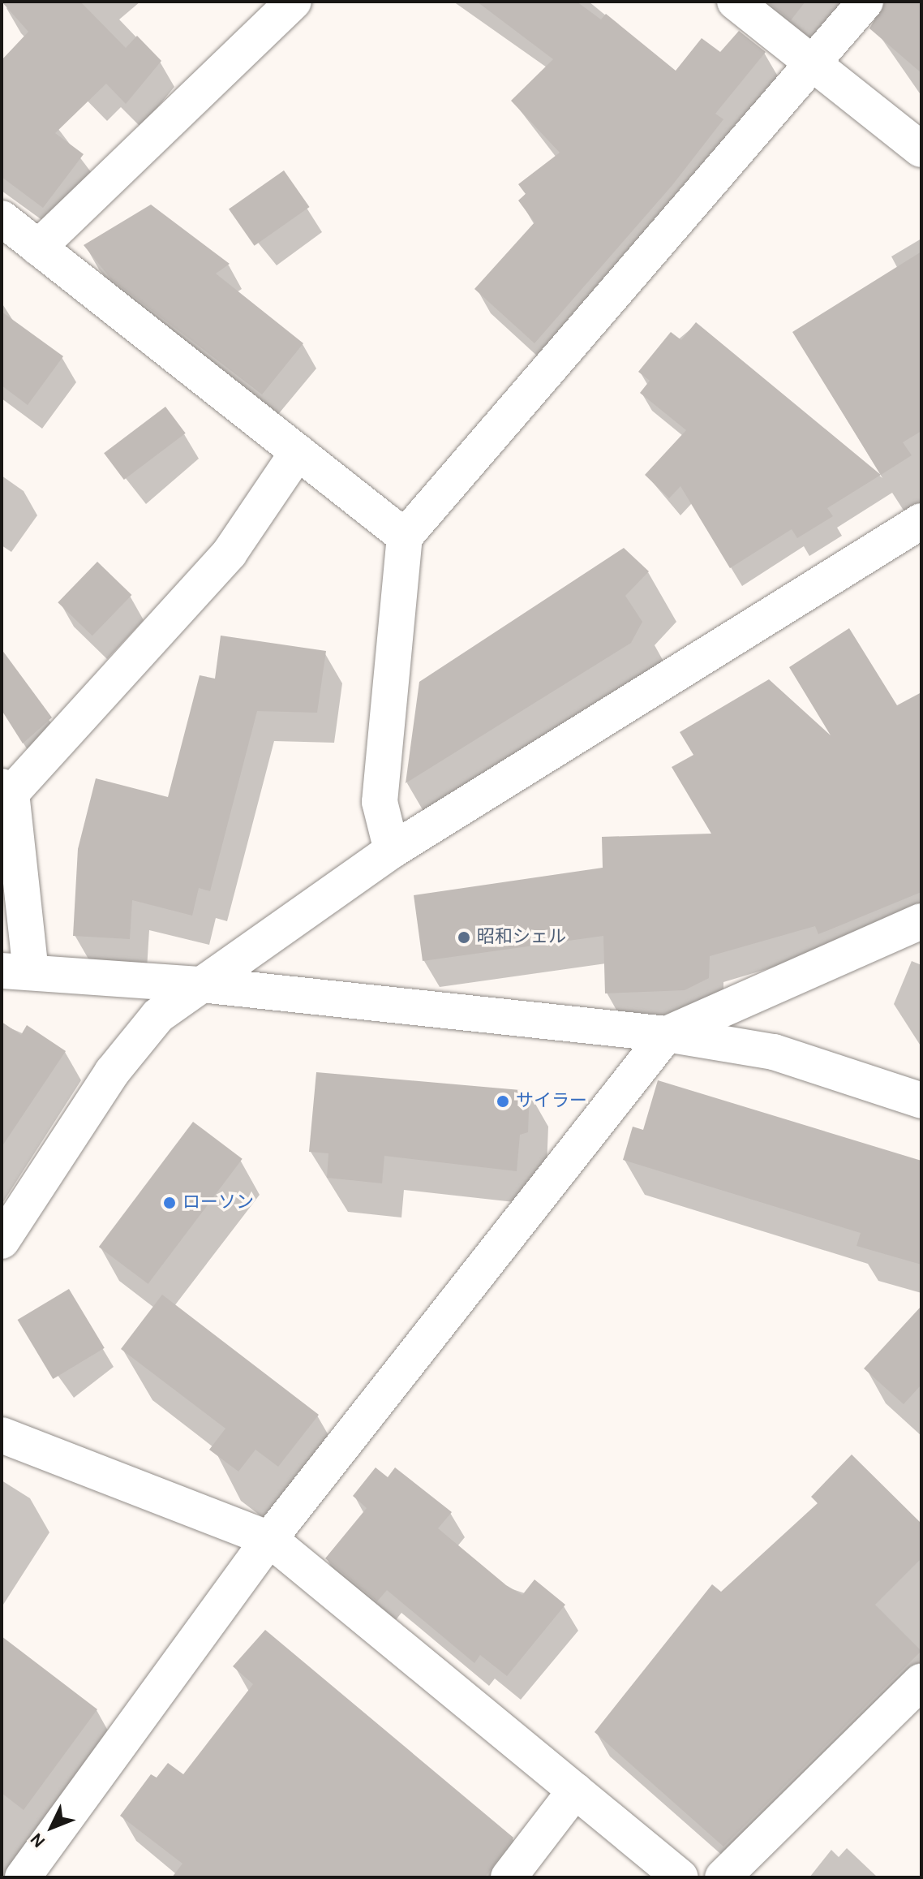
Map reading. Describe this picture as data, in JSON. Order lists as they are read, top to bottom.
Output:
{
  "places": ["昭和シェル", "サイラー", "ローソン"],
  "north": "bottom left"
}
